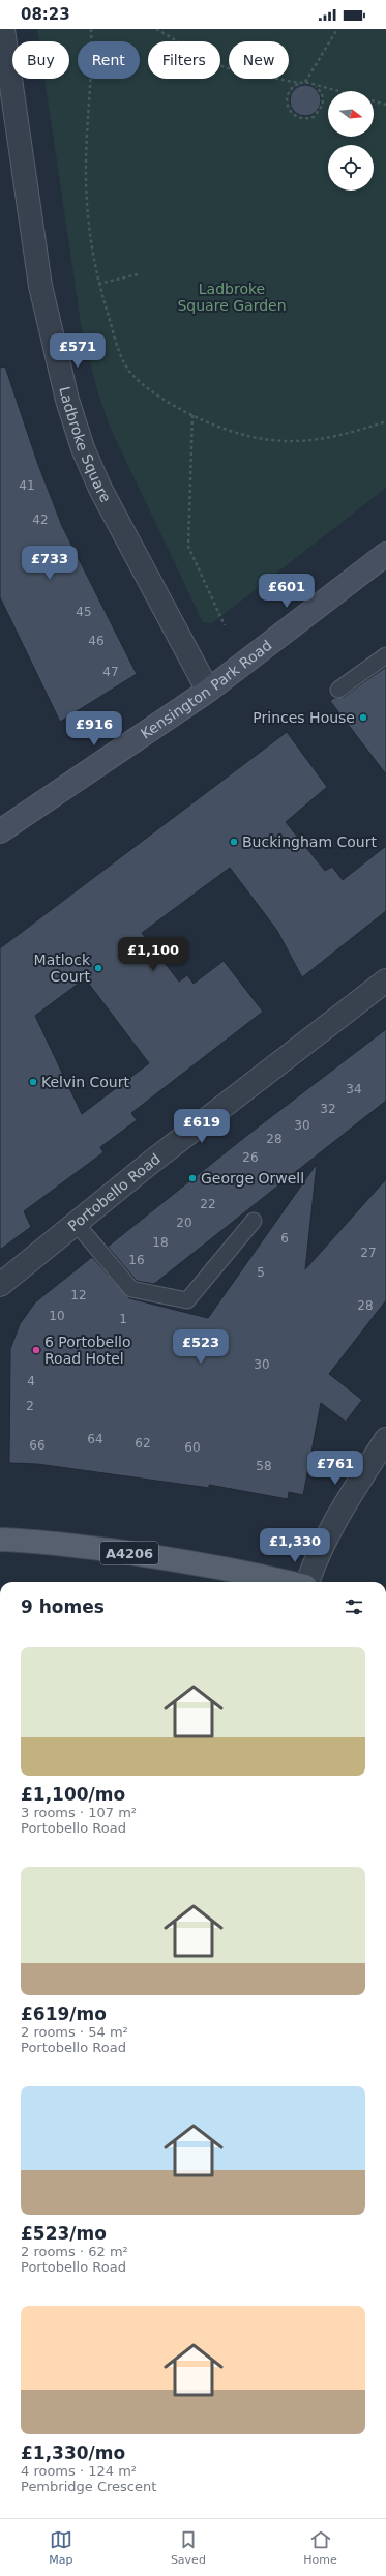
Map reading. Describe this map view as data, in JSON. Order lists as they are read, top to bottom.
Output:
{
  "streets": {
    "main road": ["Kensington Park Road", "A4206"],
    "street": ["Ladbroke Square", "Portobello Road"]
  },
  "crossings": [
    ["Ladbroke Square", "Kensington Park Road"]
  ],
  "parks": ["Ladbroke Square Garden"],
  "places": [
    "Princes House",
    "Buckingham Court",
    "Matlock Court",
    "Kelvin Court",
    "George Orwell",
    "6 Portobello Road Hotel"
  ],
  "house_numbers": [
    "41",
    "42",
    "45",
    "46",
    "47",
    "34",
    "32",
    "30",
    "28",
    "26",
    "22",
    "20",
    "6",
    "18",
    "27",
    "16",
    "5",
    "12",
    "28",
    "10",
    "1",
    "30",
    "4",
    "2",
    "64",
    "62",
    "66",
    "60",
    "58"
  ],
  "north": "right",
  "page": {
    "status": "08:23",
    "chip": [
      "Buy",
      "Rent",
      "Filters",
      "New"
    ],
    "price": [
      "£571",
      "£733",
      "£601",
      "£916",
      "£1,100",
      "£619",
      "£523",
      "£761",
      "£1,330"
    ],
    "heading": "9 homes",
    "list": [
      {
        "name": "£1,100/mo",
        "note": "3 rooms · 107 m² · Portobello Road"
      },
      {
        "name": "£619/mo",
        "note": "2 rooms · 54 m² · Portobello Road"
      },
      {
        "name": "£523/mo",
        "note": "2 rooms · 62 m² · Portobello Road"
      },
      {
        "name": "£1,330/mo",
        "note": "4 rooms · 124 m² · Pembridge Crescent"
      }
    ],
    "tabs": ["Map", "Saved", "Home"]
  }
}
